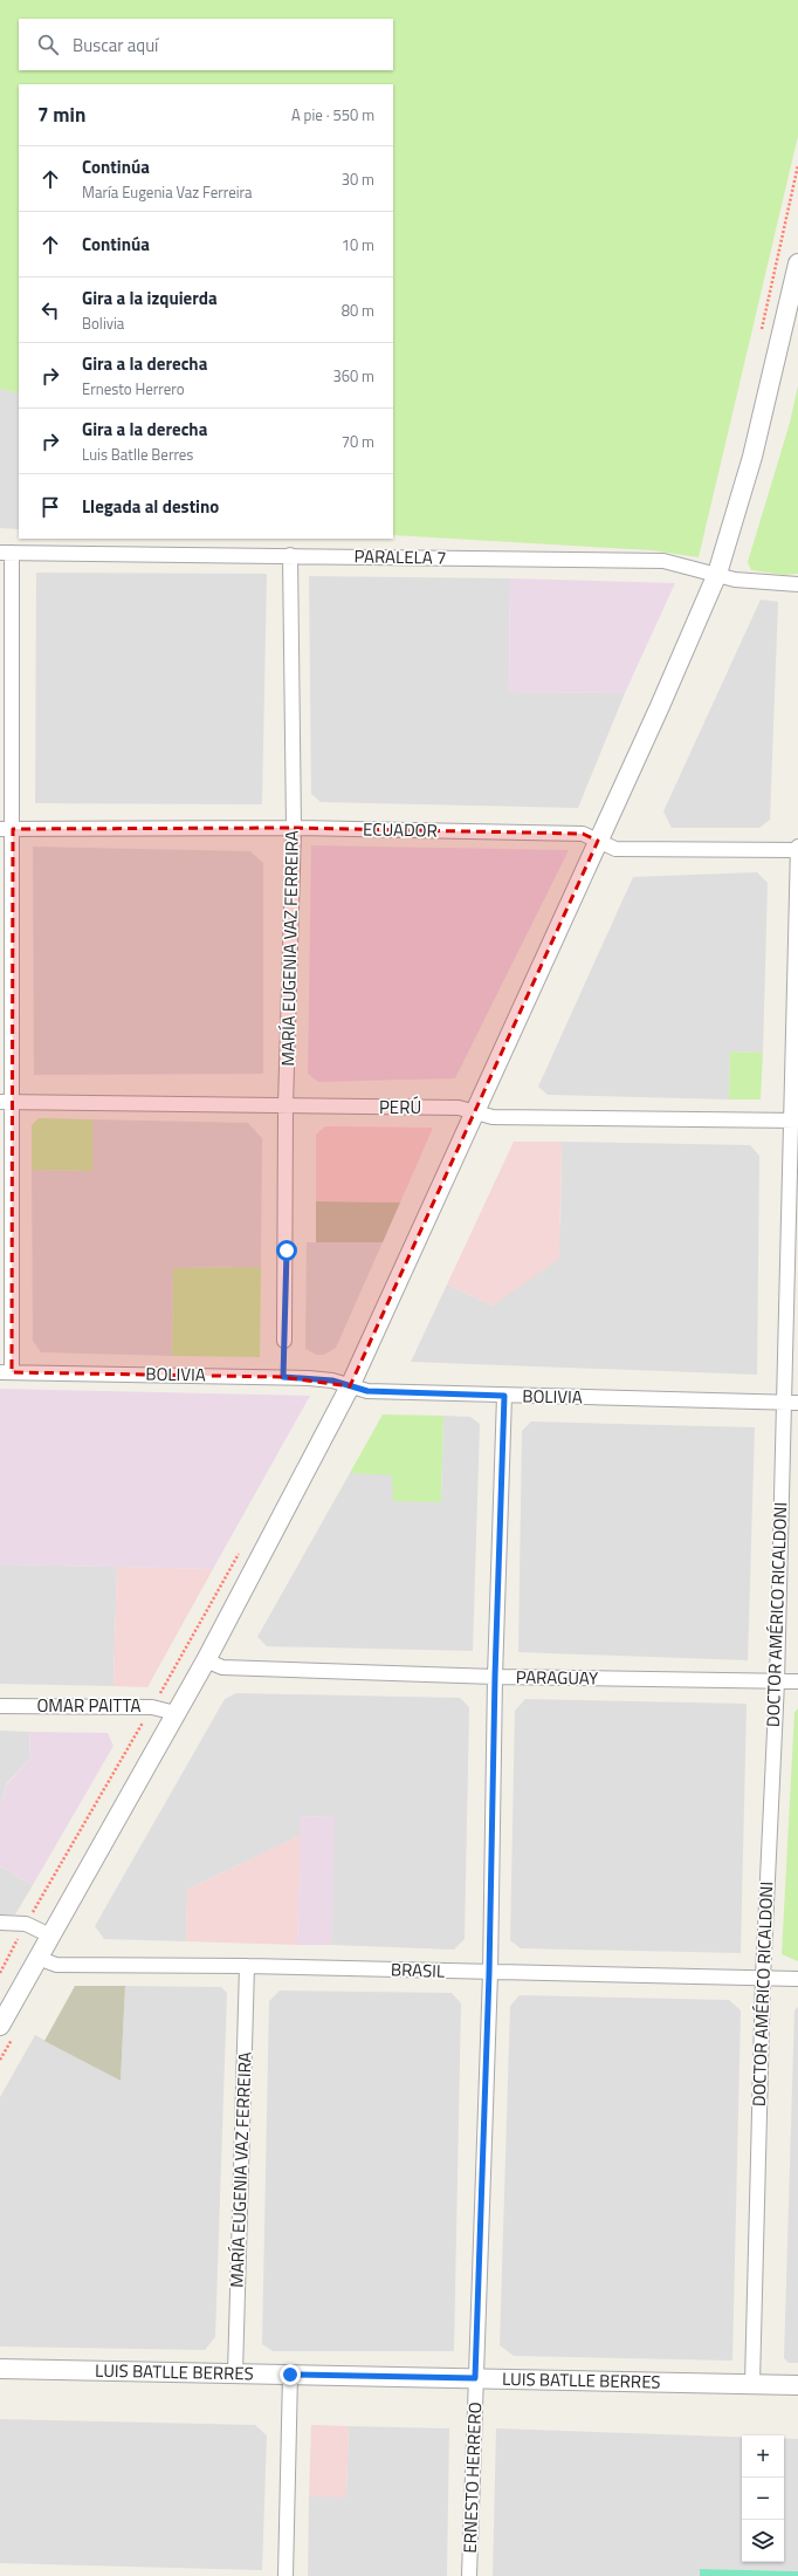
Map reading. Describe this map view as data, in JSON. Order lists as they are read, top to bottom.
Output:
{
  "streets": {
    "street": [
      "PARALELA 7",
      "ECUADOR",
      "MARÍA EUGENIA VAZ FERREIRA",
      "PERÚ",
      "BOLIVIA",
      "DOCTOR AMÉRICO RICALDONI",
      "PARAGUAY",
      "OMAR PAITTA",
      "BRASIL",
      "LUIS BATLLE BERRES",
      "ERNESTO HERRERO"
    ]
  },
  "crossings": [
    ["PARALELA 7", "MARÍA EUGENIA VAZ FERREIRA"],
    ["ECUADOR", "MARÍA EUGENIA VAZ FERREIRA"],
    ["ECUADOR", "DOCTOR AMÉRICO RICALDONI"],
    ["MARÍA EUGENIA VAZ FERREIRA", "PERÚ"],
    ["MARÍA EUGENIA VAZ FERREIRA", "BRASIL"],
    ["MARÍA EUGENIA VAZ FERREIRA", "LUIS BATLLE BERRES"],
    ["PERÚ", "DOCTOR AMÉRICO RICALDONI"],
    ["BOLIVIA", "DOCTOR AMÉRICO RICALDONI"],
    ["BOLIVIA", "ERNESTO HERRERO"],
    ["DOCTOR AMÉRICO RICALDONI", "PARAGUAY"],
    ["DOCTOR AMÉRICO RICALDONI", "BRASIL"],
    ["DOCTOR AMÉRICO RICALDONI", "LUIS BATLLE BERRES"],
    ["PARAGUAY", "ERNESTO HERRERO"],
    ["BRASIL", "ERNESTO HERRERO"],
    ["LUIS BATLLE BERRES", "ERNESTO HERRERO"]
  ],
  "page": {
    "search": "Buscar aquí",
    "heading": ["7 min", "A pie · 550 m"],
    "list": [
      ["Continúa", "María Eugenia Vaz Ferreira", "30 m"],
      ["Continúa", "10 m"],
      ["Gira a la izquierda", "Bolivia", "80 m"],
      ["Gira a la derecha", "Ernesto Herrero", "360 m"],
      ["Gira a la derecha", "Luis Batlle Berres", "70 m"],
      "Llegada al destino"
    ],
    "map_buttons": ["+", "−"]
  }
}
